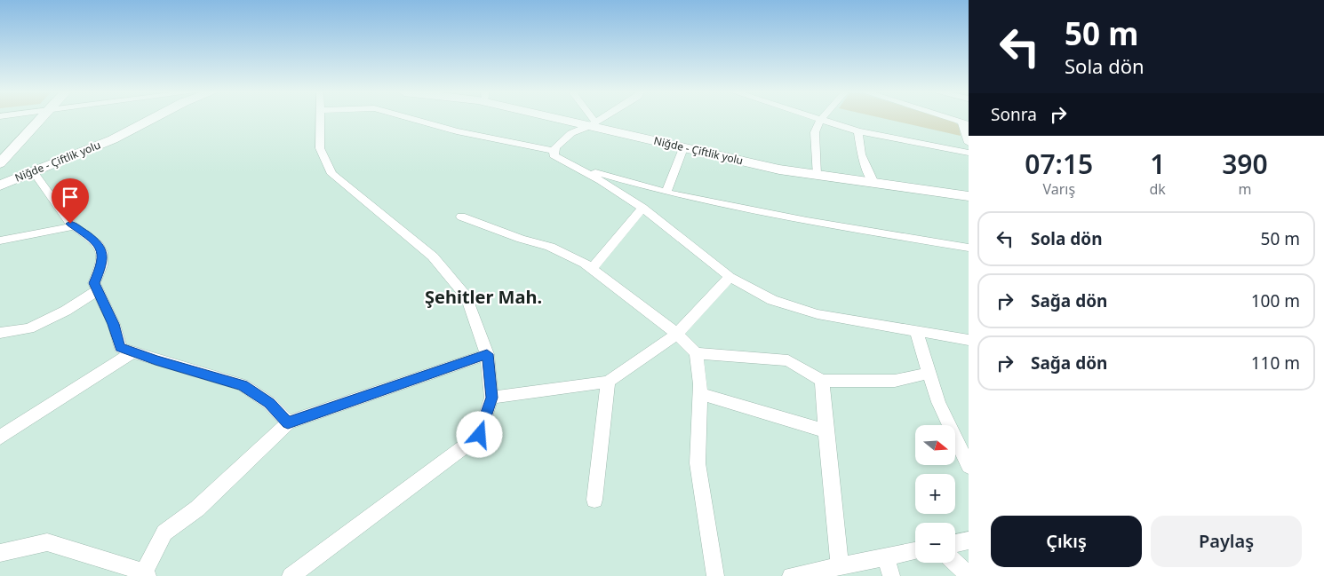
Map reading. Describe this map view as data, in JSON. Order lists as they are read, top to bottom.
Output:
{
  "streets": {
    "main road": ["Niğde - Çiftlik yolu"]
  },
  "districts": ["Şehitler Mah."],
  "north": "right",
  "page": {
    "turn": ["50 m", "Sola dön"],
    "then": "Sonra",
    "eta": [
      "07:15",
      "Varış",
      "1",
      "dk",
      "390",
      "m"
    ],
    "list": [
      {
        "name": "Sola dön",
        "value": "50 m"
      },
      {
        "name": "Sağa dön",
        "value": "100 m"
      },
      {
        "name": "Sağa dön",
        "value": "110 m"
      }
    ],
    "map_buttons": ["+", "−"],
    "buttons": ["Çıkış", "Paylaş"]
  }
}
